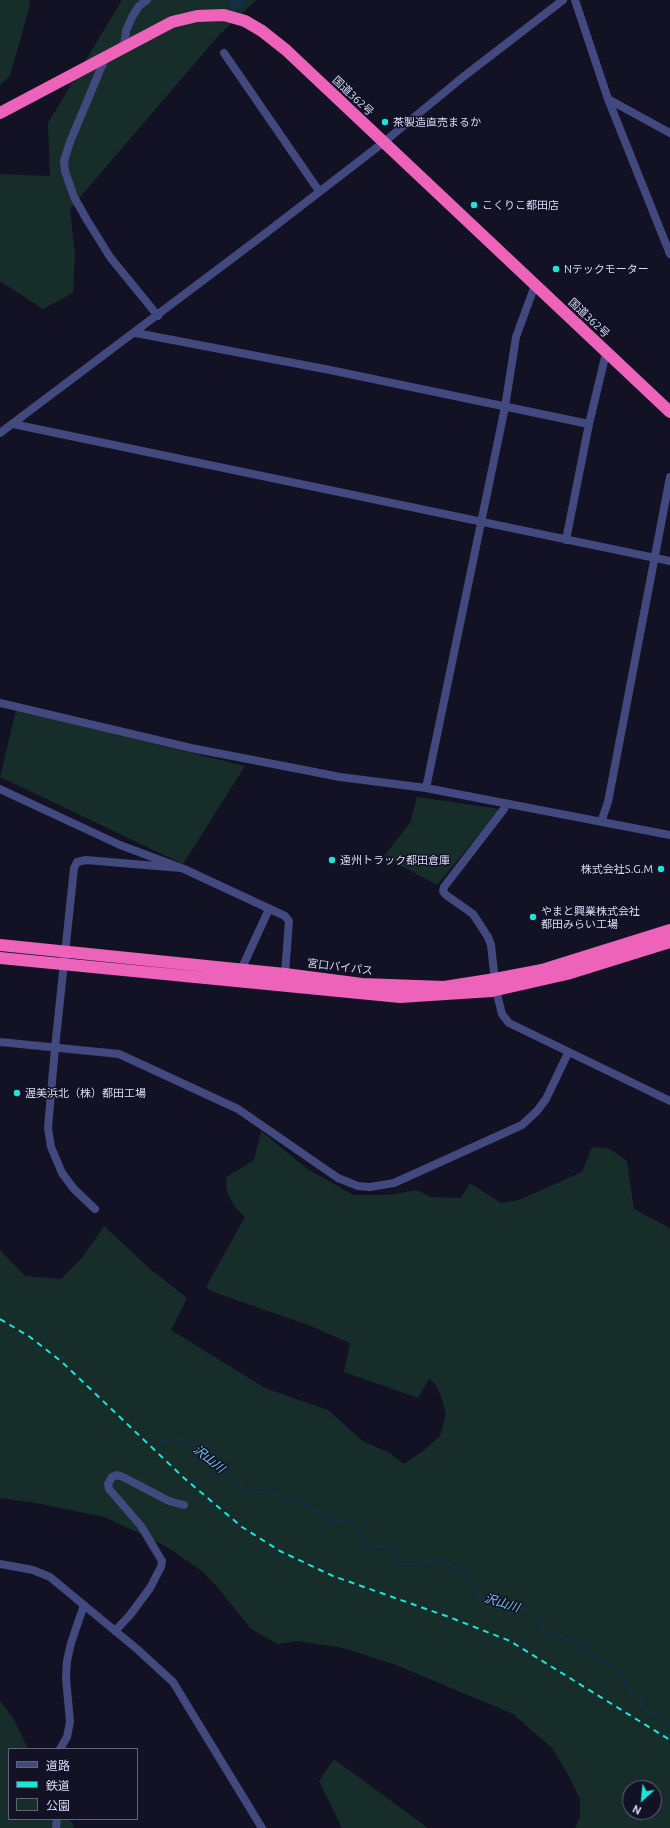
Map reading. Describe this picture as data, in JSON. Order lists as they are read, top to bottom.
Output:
{
  "streets": {
    "highway": ["国道362号", "宮口バイパス"]
  },
  "water": ["沢山川"],
  "places": [
    "茶製造直売まるか",
    "こくりこ都田店",
    "Nテックモーター",
    "遠州トラック都田倉庫",
    "株式会社S.G.M",
    "やまと興業株式会社 都田みらい工場",
    "渥美浜北（株）都田工場"
  ],
  "legend": ["道路", "鉄道", "公園"],
  "north": "bottom left"
}
